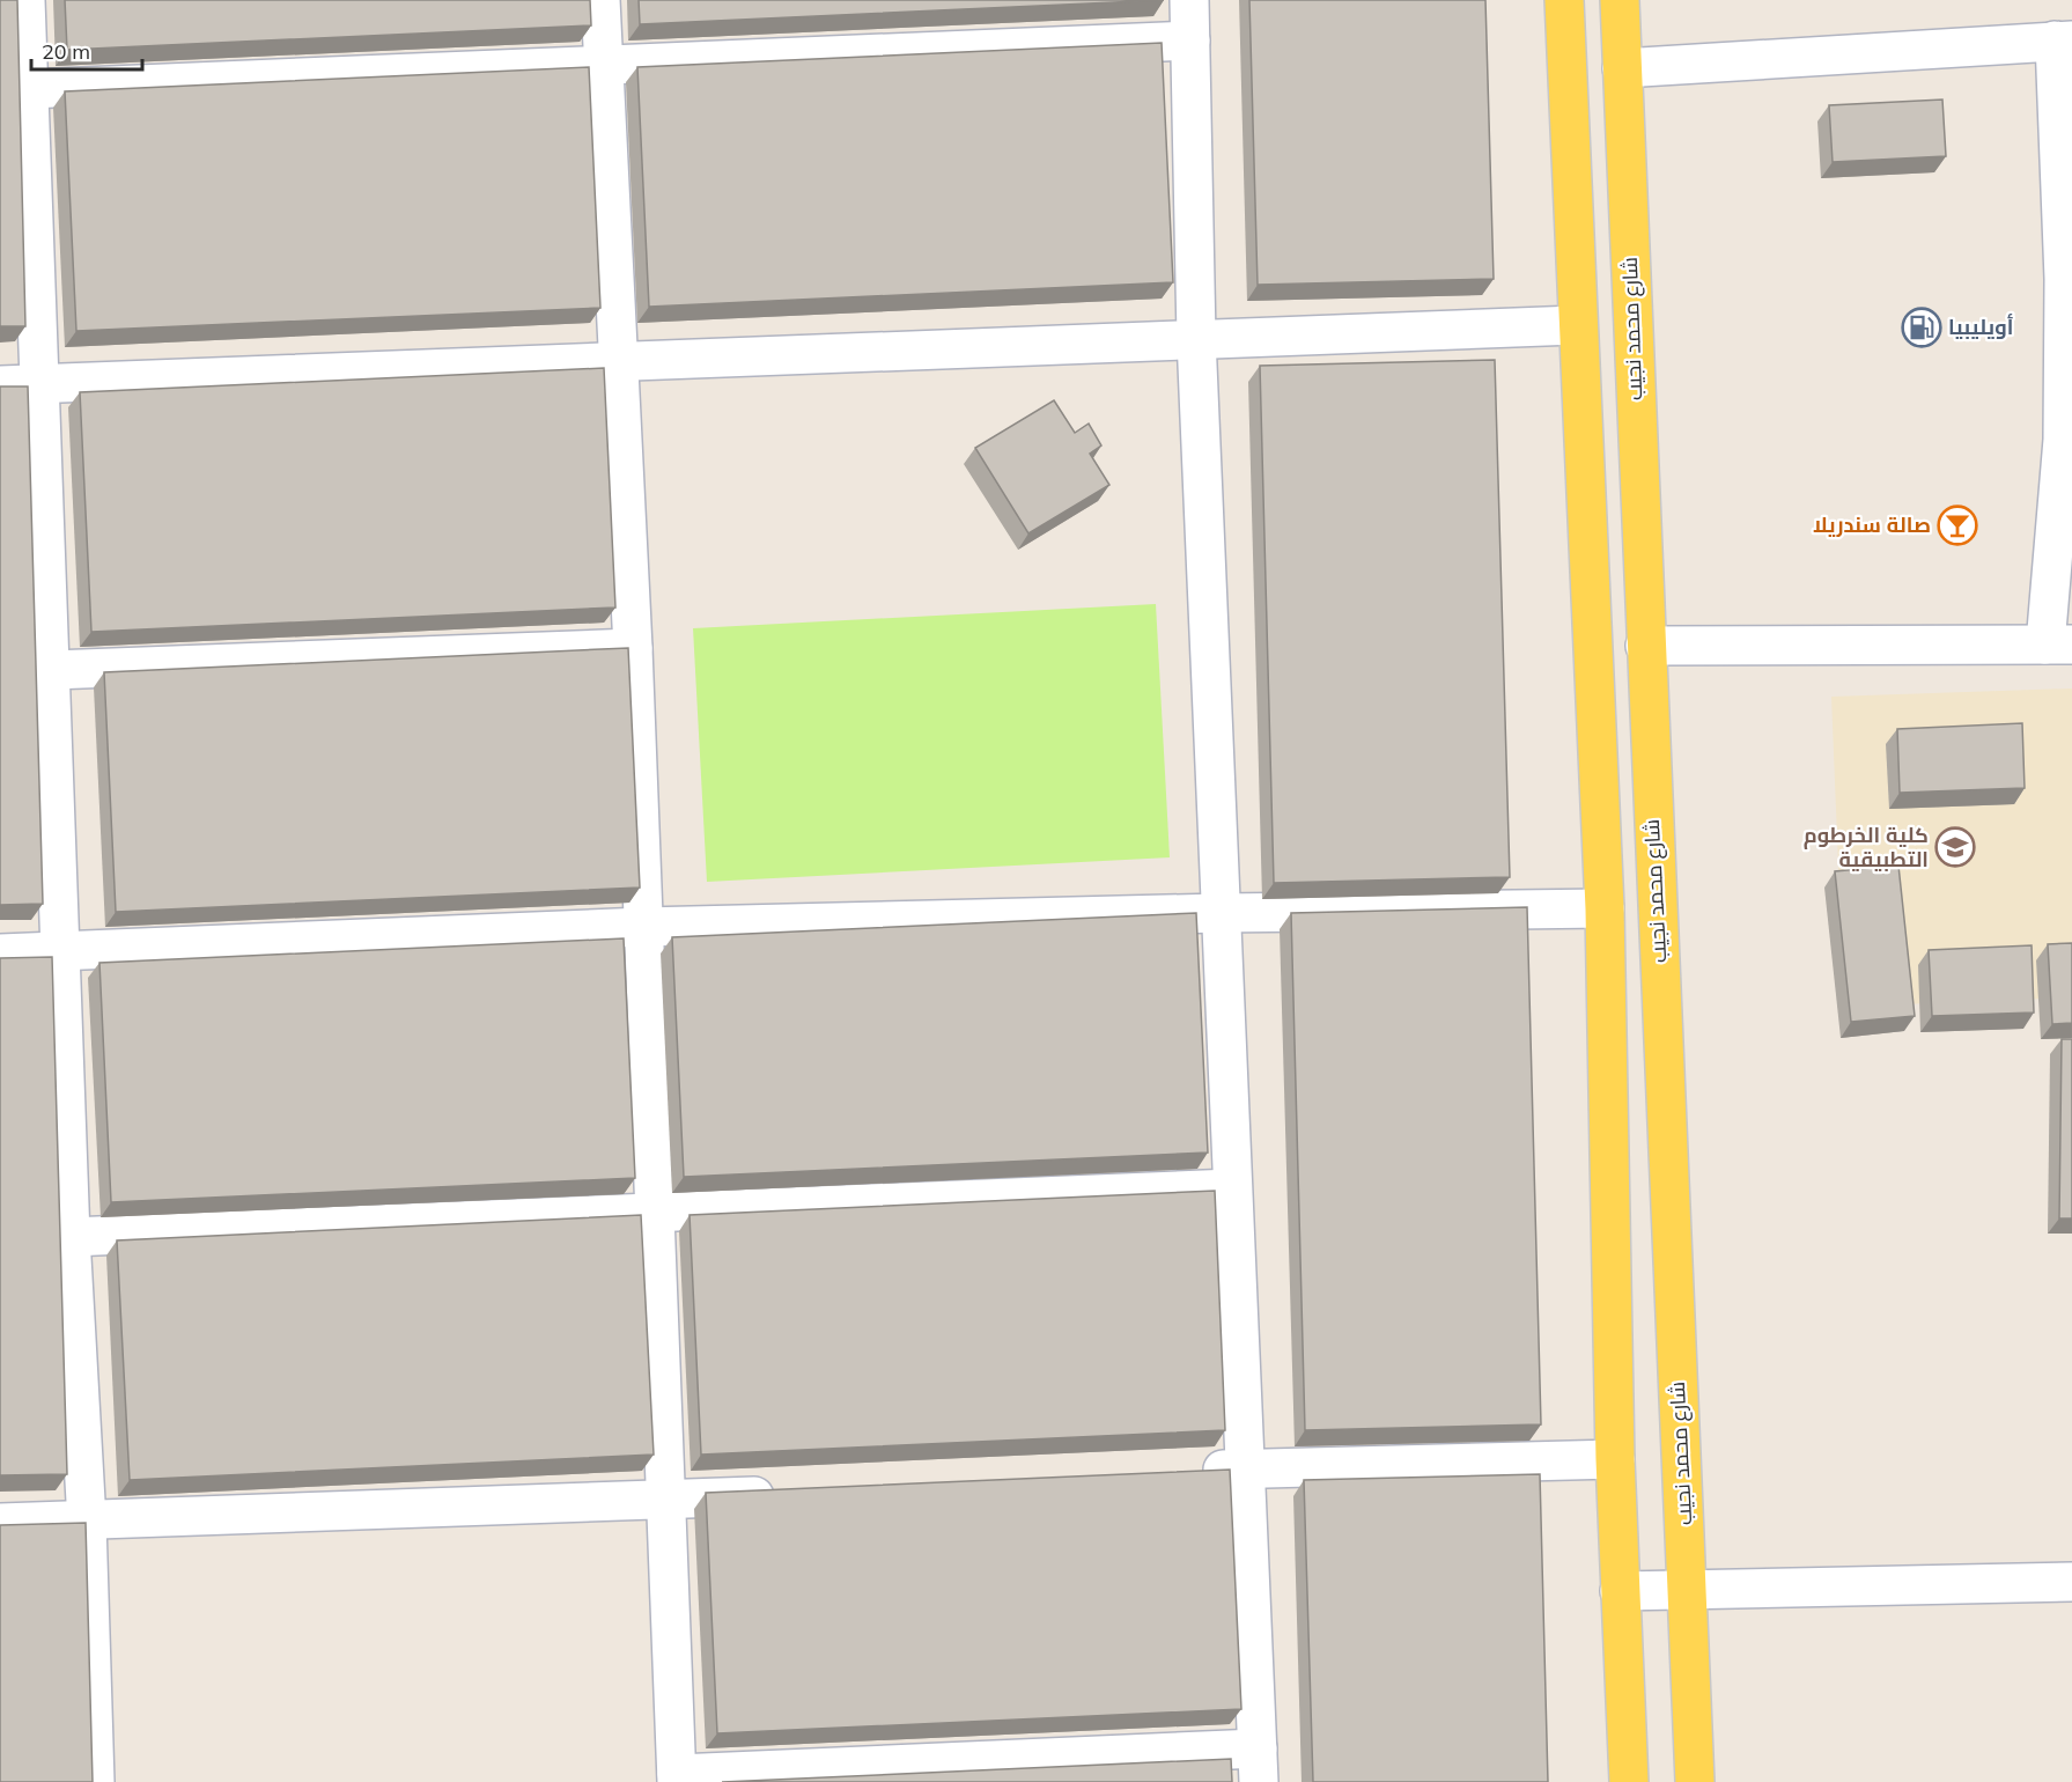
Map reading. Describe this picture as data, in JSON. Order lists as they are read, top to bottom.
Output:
{
  "streets": {
    "main road": ["شارع محمد نجيب"]
  },
  "places": {
    "fuel station": ["أويليبيا"],
    "bar": ["صالة سندريلا"],
    "school or university": ["كلية الخرطوم التطبيقية"]
  },
  "scale_bar": "20 m"
}
